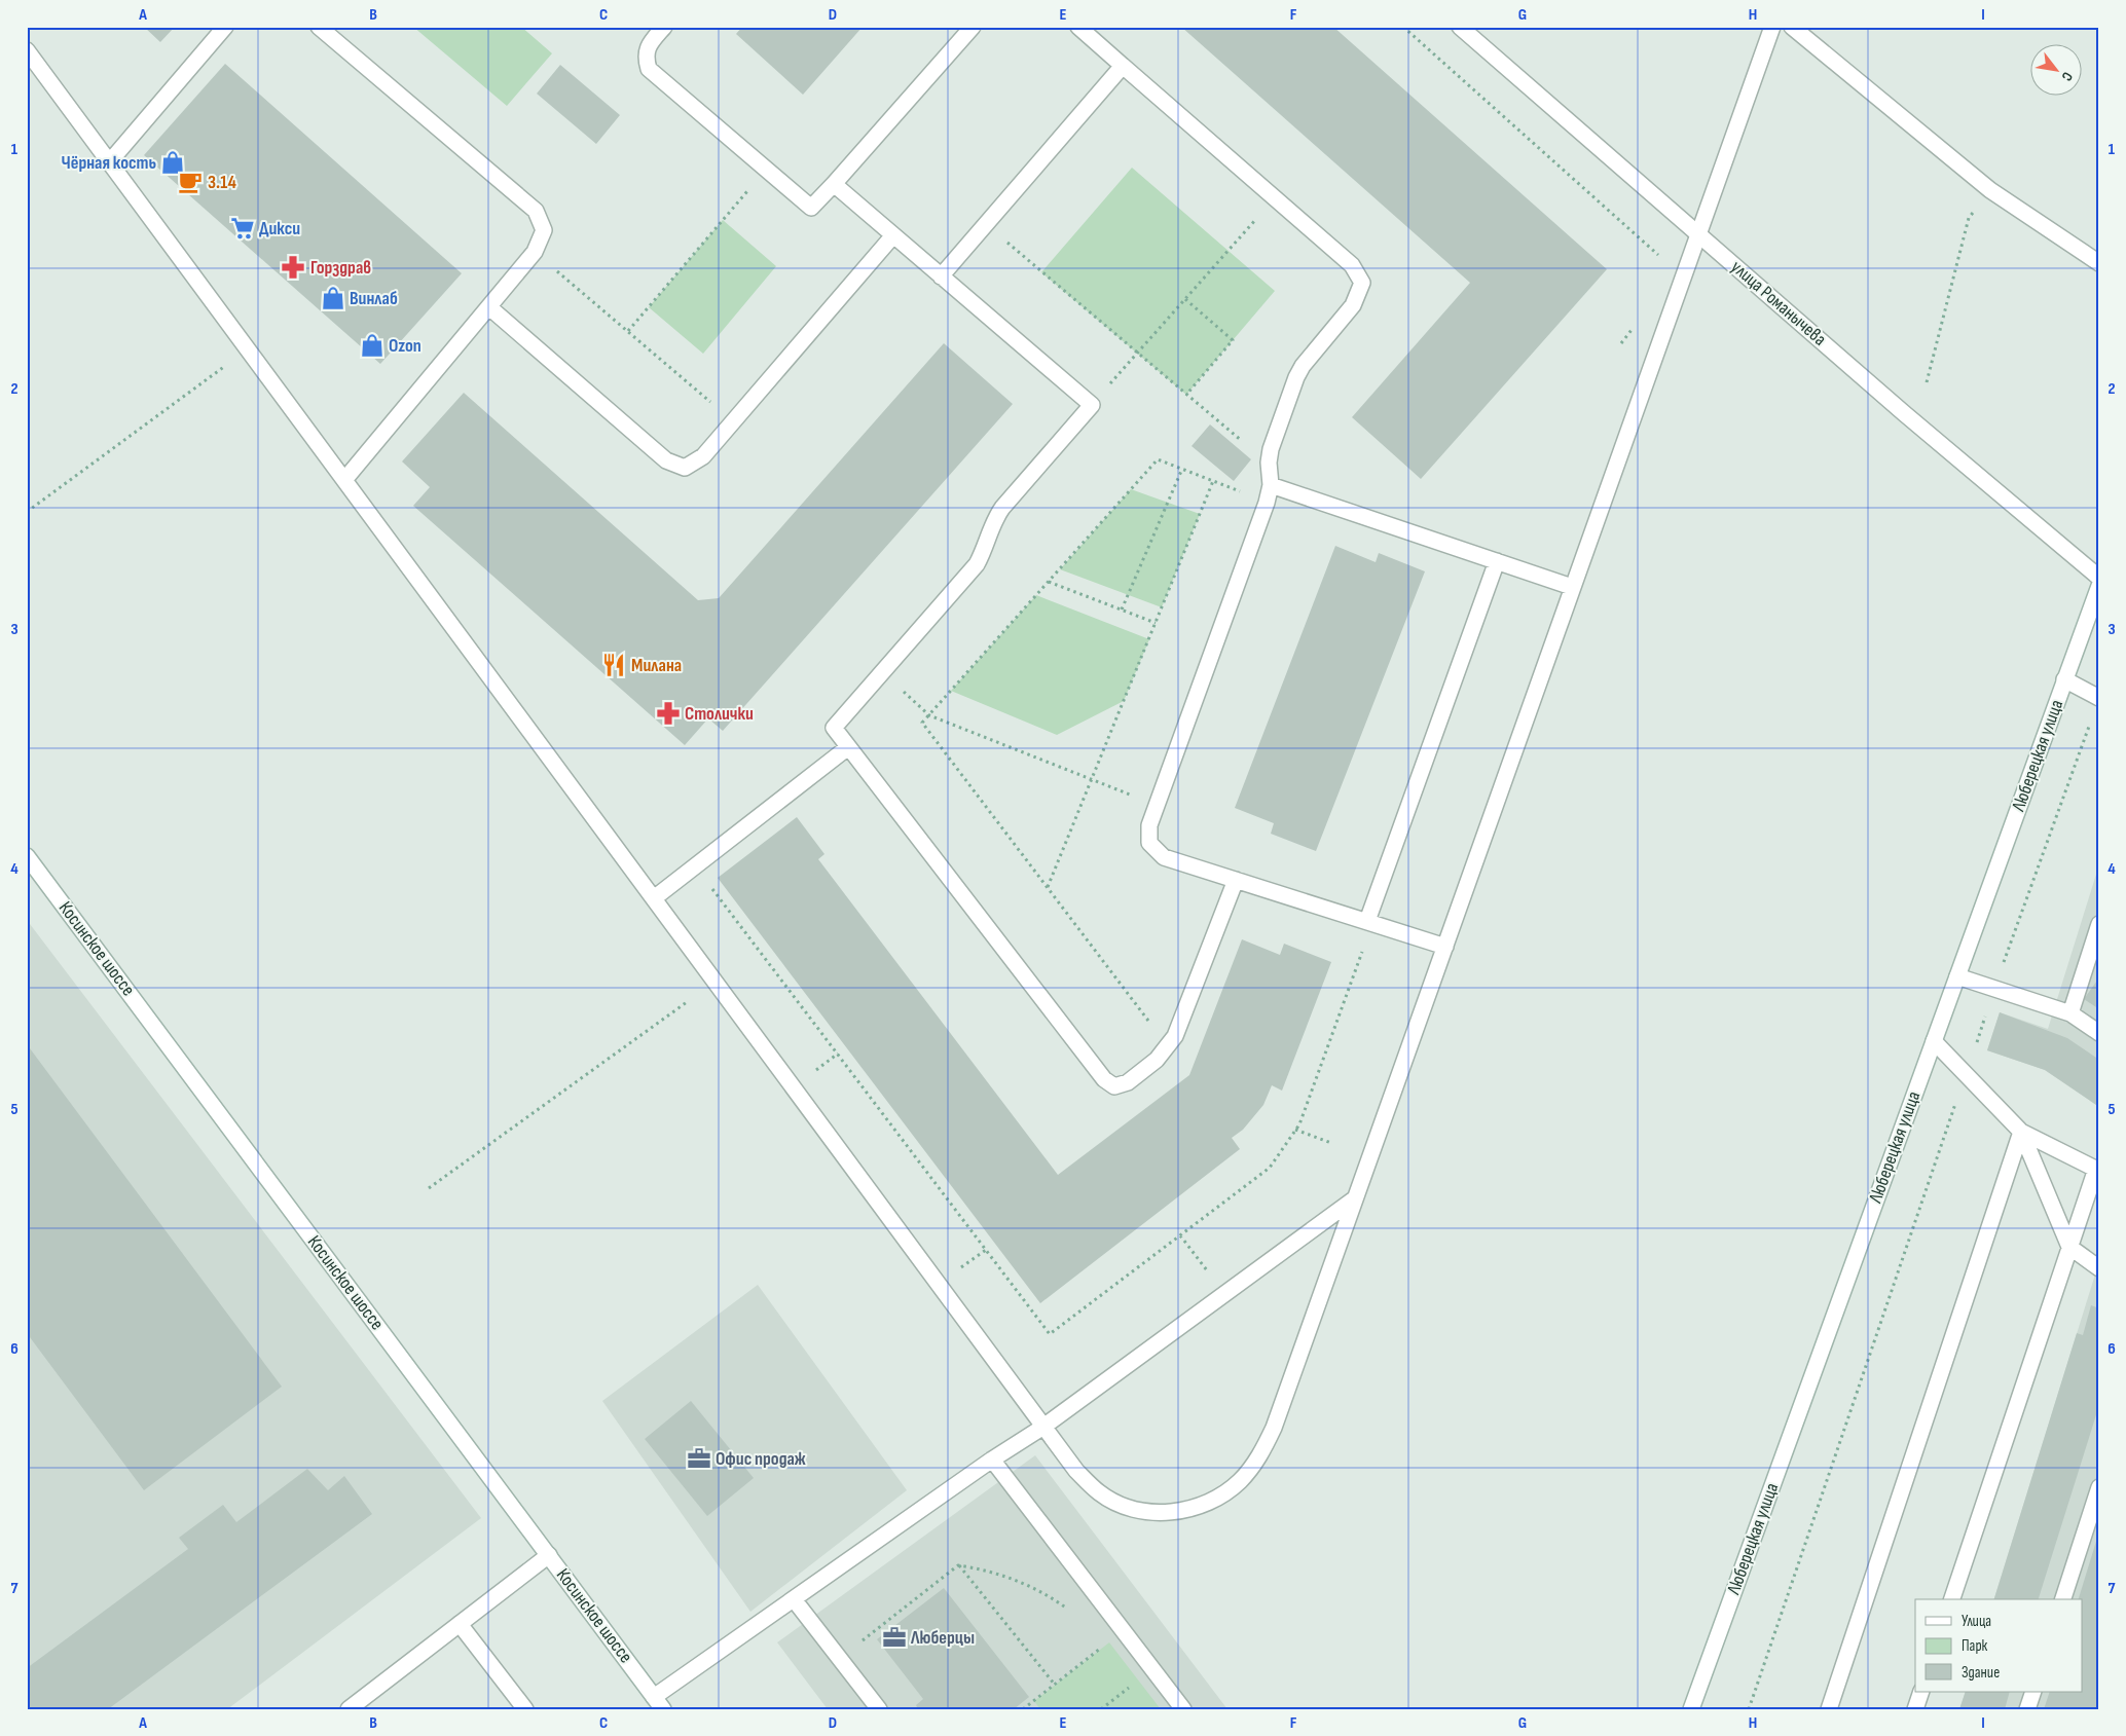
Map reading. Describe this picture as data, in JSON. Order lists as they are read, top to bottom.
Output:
{
  "streets": {
    "main road": ["улица Романычева", "Люберецкая улица", "Косинское шоссе"]
  },
  "places": {
    "shop": ["Чёрная кость", "Винлаб", "Ozon"],
    "cafe": ["3.14"],
    "supermarket": ["Дикси"],
    "pharmacy": ["Горздрав", "Столички"],
    "restaurant": ["Милана"],
    "office": ["Офис продаж", "Люберцы"]
  },
  "legend": ["Улица", "Парк", "Здание"],
  "north": "bottom right",
  "grid": {
    "columns": [
      "A",
      "B",
      "C",
      "D",
      "E",
      "F",
      "G",
      "H",
      "I"
    ],
    "rows": [
      "1",
      "2",
      "3",
      "4",
      "5",
      "6",
      "7"
    ]
  }
}
